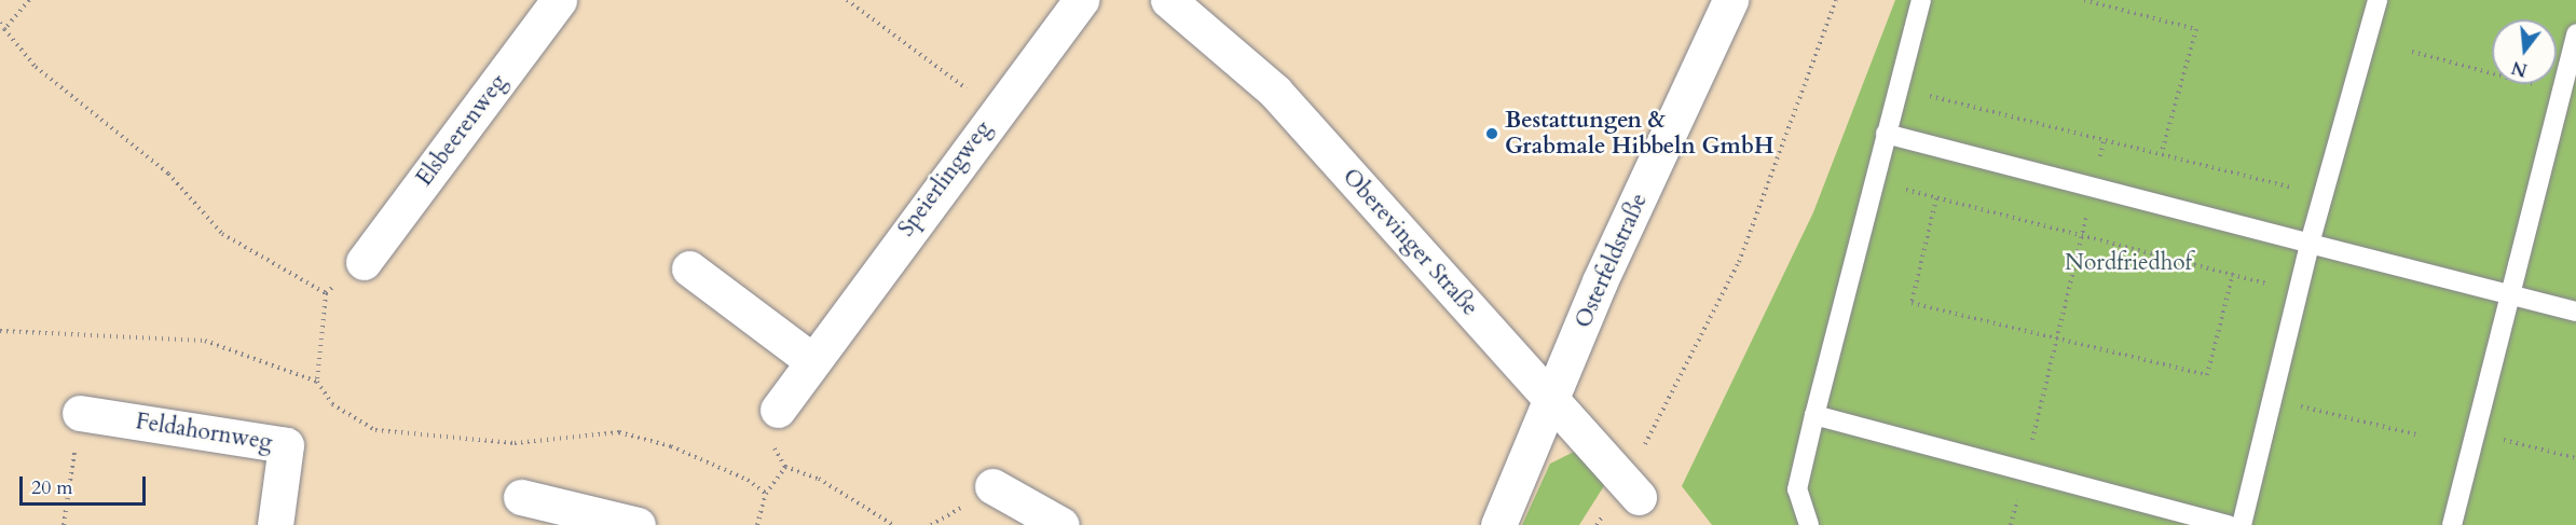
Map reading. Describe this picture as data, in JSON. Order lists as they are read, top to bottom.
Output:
{
  "streets": {
    "street": [
      "Elsbeerenweg",
      "Speierlingweg",
      "Oberevinger Straße",
      "Osterfeldstraße",
      "Feldahornweg"
    ]
  },
  "crossings": [
    ["Oberevinger Straße", "Osterfeldstraße"]
  ],
  "parks": ["Nordfriedhof"],
  "places": ["Bestattungen & Grabmale Hibbeln GmbH"],
  "scale_bar": "20 m",
  "north": "bottom"
}
